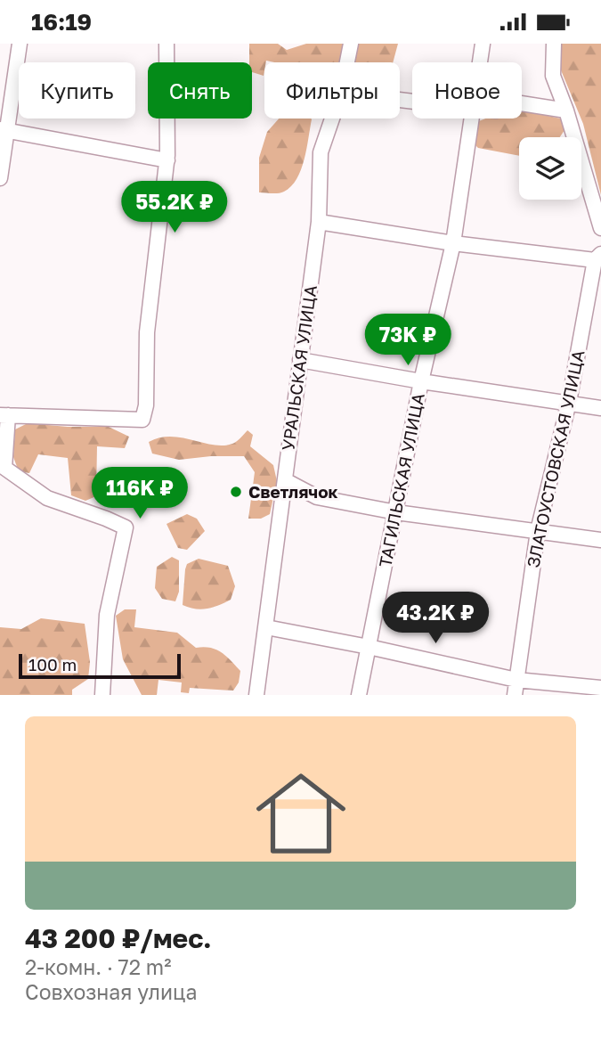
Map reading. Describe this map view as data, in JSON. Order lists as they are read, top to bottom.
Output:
{
  "streets": {
    "street": ["УРАЛЬСКАЯ УЛИЦА", "ЗЛАТОУСТОВСКАЯ УЛИЦА", "ТАГИЛЬСКАЯ УЛИЦА"]
  },
  "places": ["Светлячок"],
  "scale_bar": "100 m",
  "page": {
    "status": "16:19",
    "chip": [
      "Купить",
      "Снять",
      "Фильтры",
      "Новое"
    ],
    "price": [
      "55.2K ₽",
      "73K ₽",
      "116K ₽",
      "43.2K ₽"
    ],
    "scale": "100 m",
    "list": [
      {
        "name": "43 200 ₽/мес.",
        "note": "2-комн. · 72 m² · Совхозная улица"
      }
    ]
  }
}
